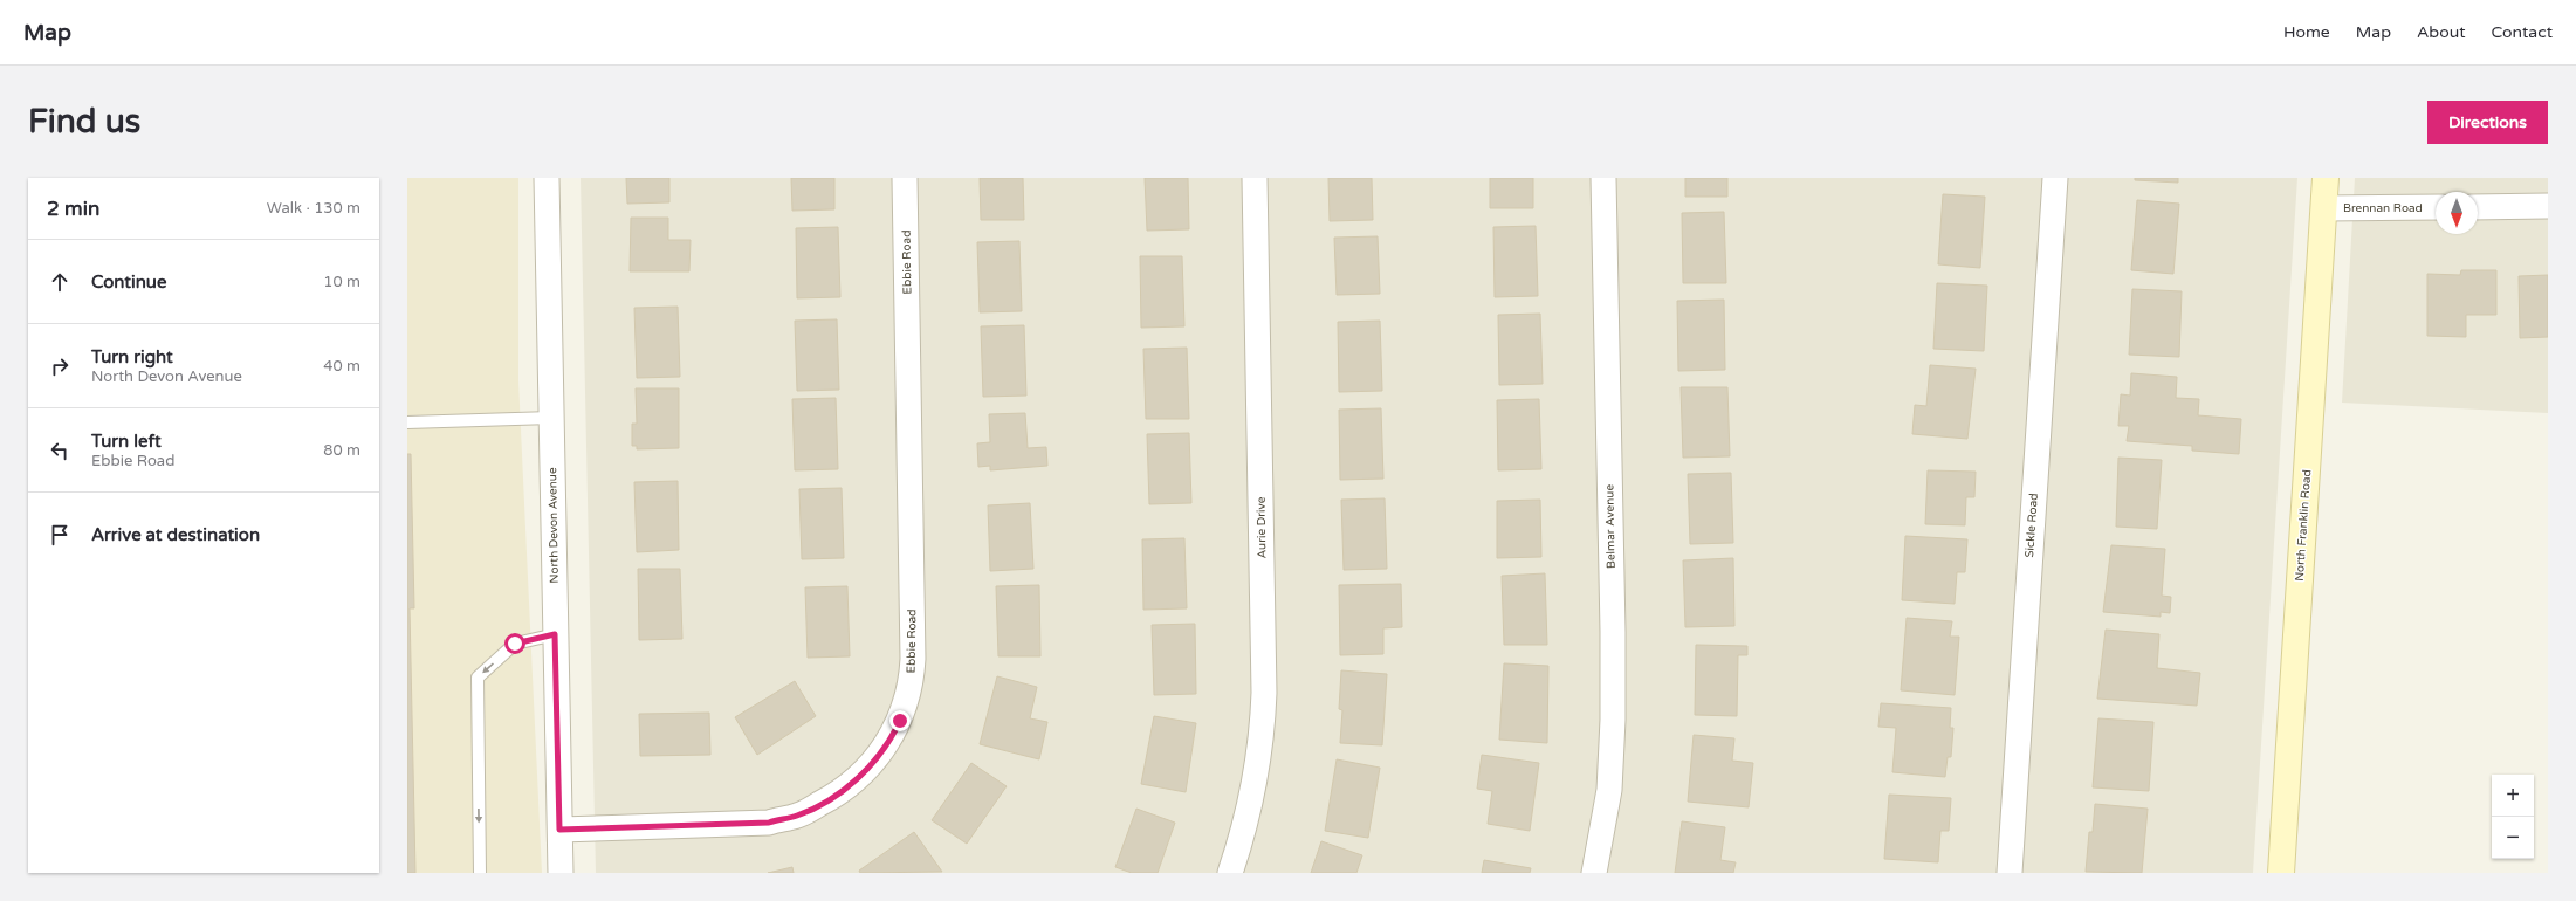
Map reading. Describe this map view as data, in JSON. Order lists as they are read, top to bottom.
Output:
{
  "streets": {
    "main road": ["North Franklin Road"],
    "street": [
      "Brennan Road",
      "Ebbie Road",
      "North Devon Avenue",
      "Sickle Road",
      "Belmar Avenue",
      "Aurie Drive"
    ]
  },
  "crossings": [
    ["Brennan Road", "North Franklin Road"],
    ["Ebbie Road", "North Devon Avenue"]
  ],
  "north": "bottom",
  "page": {
    "header": "Map",
    "nav": [
      "Home",
      "Map",
      "About",
      "Contact"
    ],
    "buttons": "Directions",
    "title": "Find us",
    "heading": ["2 min", "Walk · 130 m"],
    "list": [
      ["Continue", "10 m"],
      ["Turn right", "North Devon Avenue", "40 m"],
      ["Turn left", "Ebbie Road", "80 m"],
      "Arrive at destination"
    ],
    "map_buttons": ["+", "−"]
  }
}
